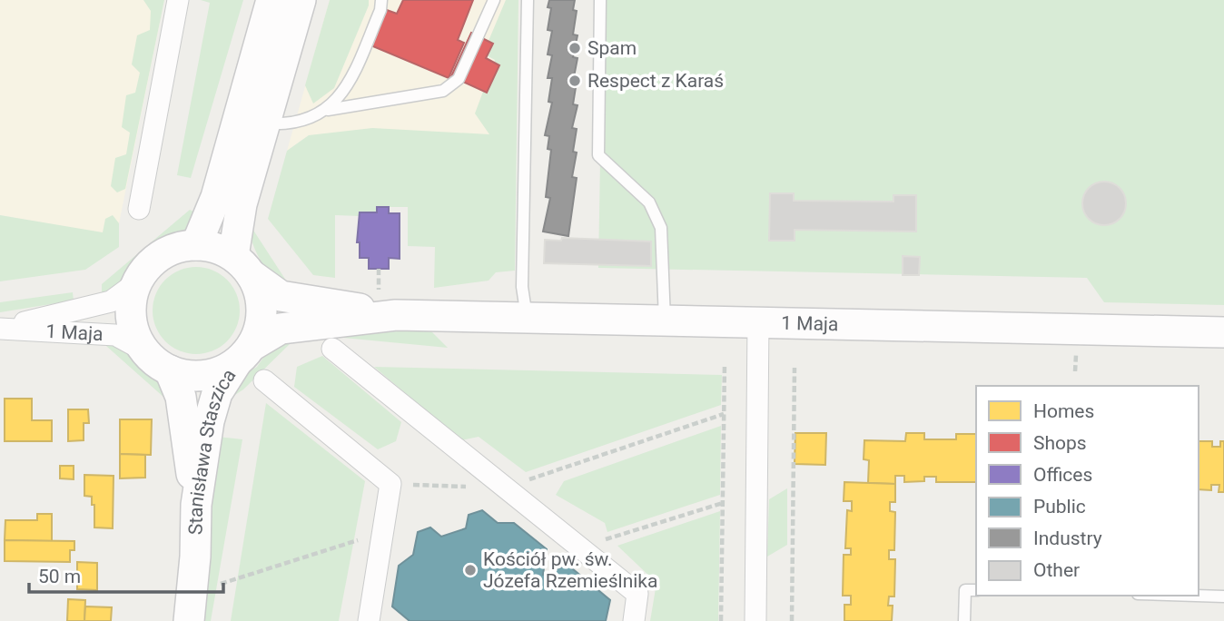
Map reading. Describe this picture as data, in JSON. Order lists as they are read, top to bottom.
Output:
{
  "streets": {
    "street": ["1 Maja", "Stanisława Staszica"]
  },
  "crossings": [
    ["1 Maja", "Stanisława Staszica"]
  ],
  "places": ["Spam", "Respect z Karaś", "Kościół pw. św. Józefa Rzemieślnika"],
  "legend": [
    "Homes",
    "Shops",
    "Offices",
    "Public",
    "Industry",
    "Other"
  ],
  "scale_bar": "50 m"
}
